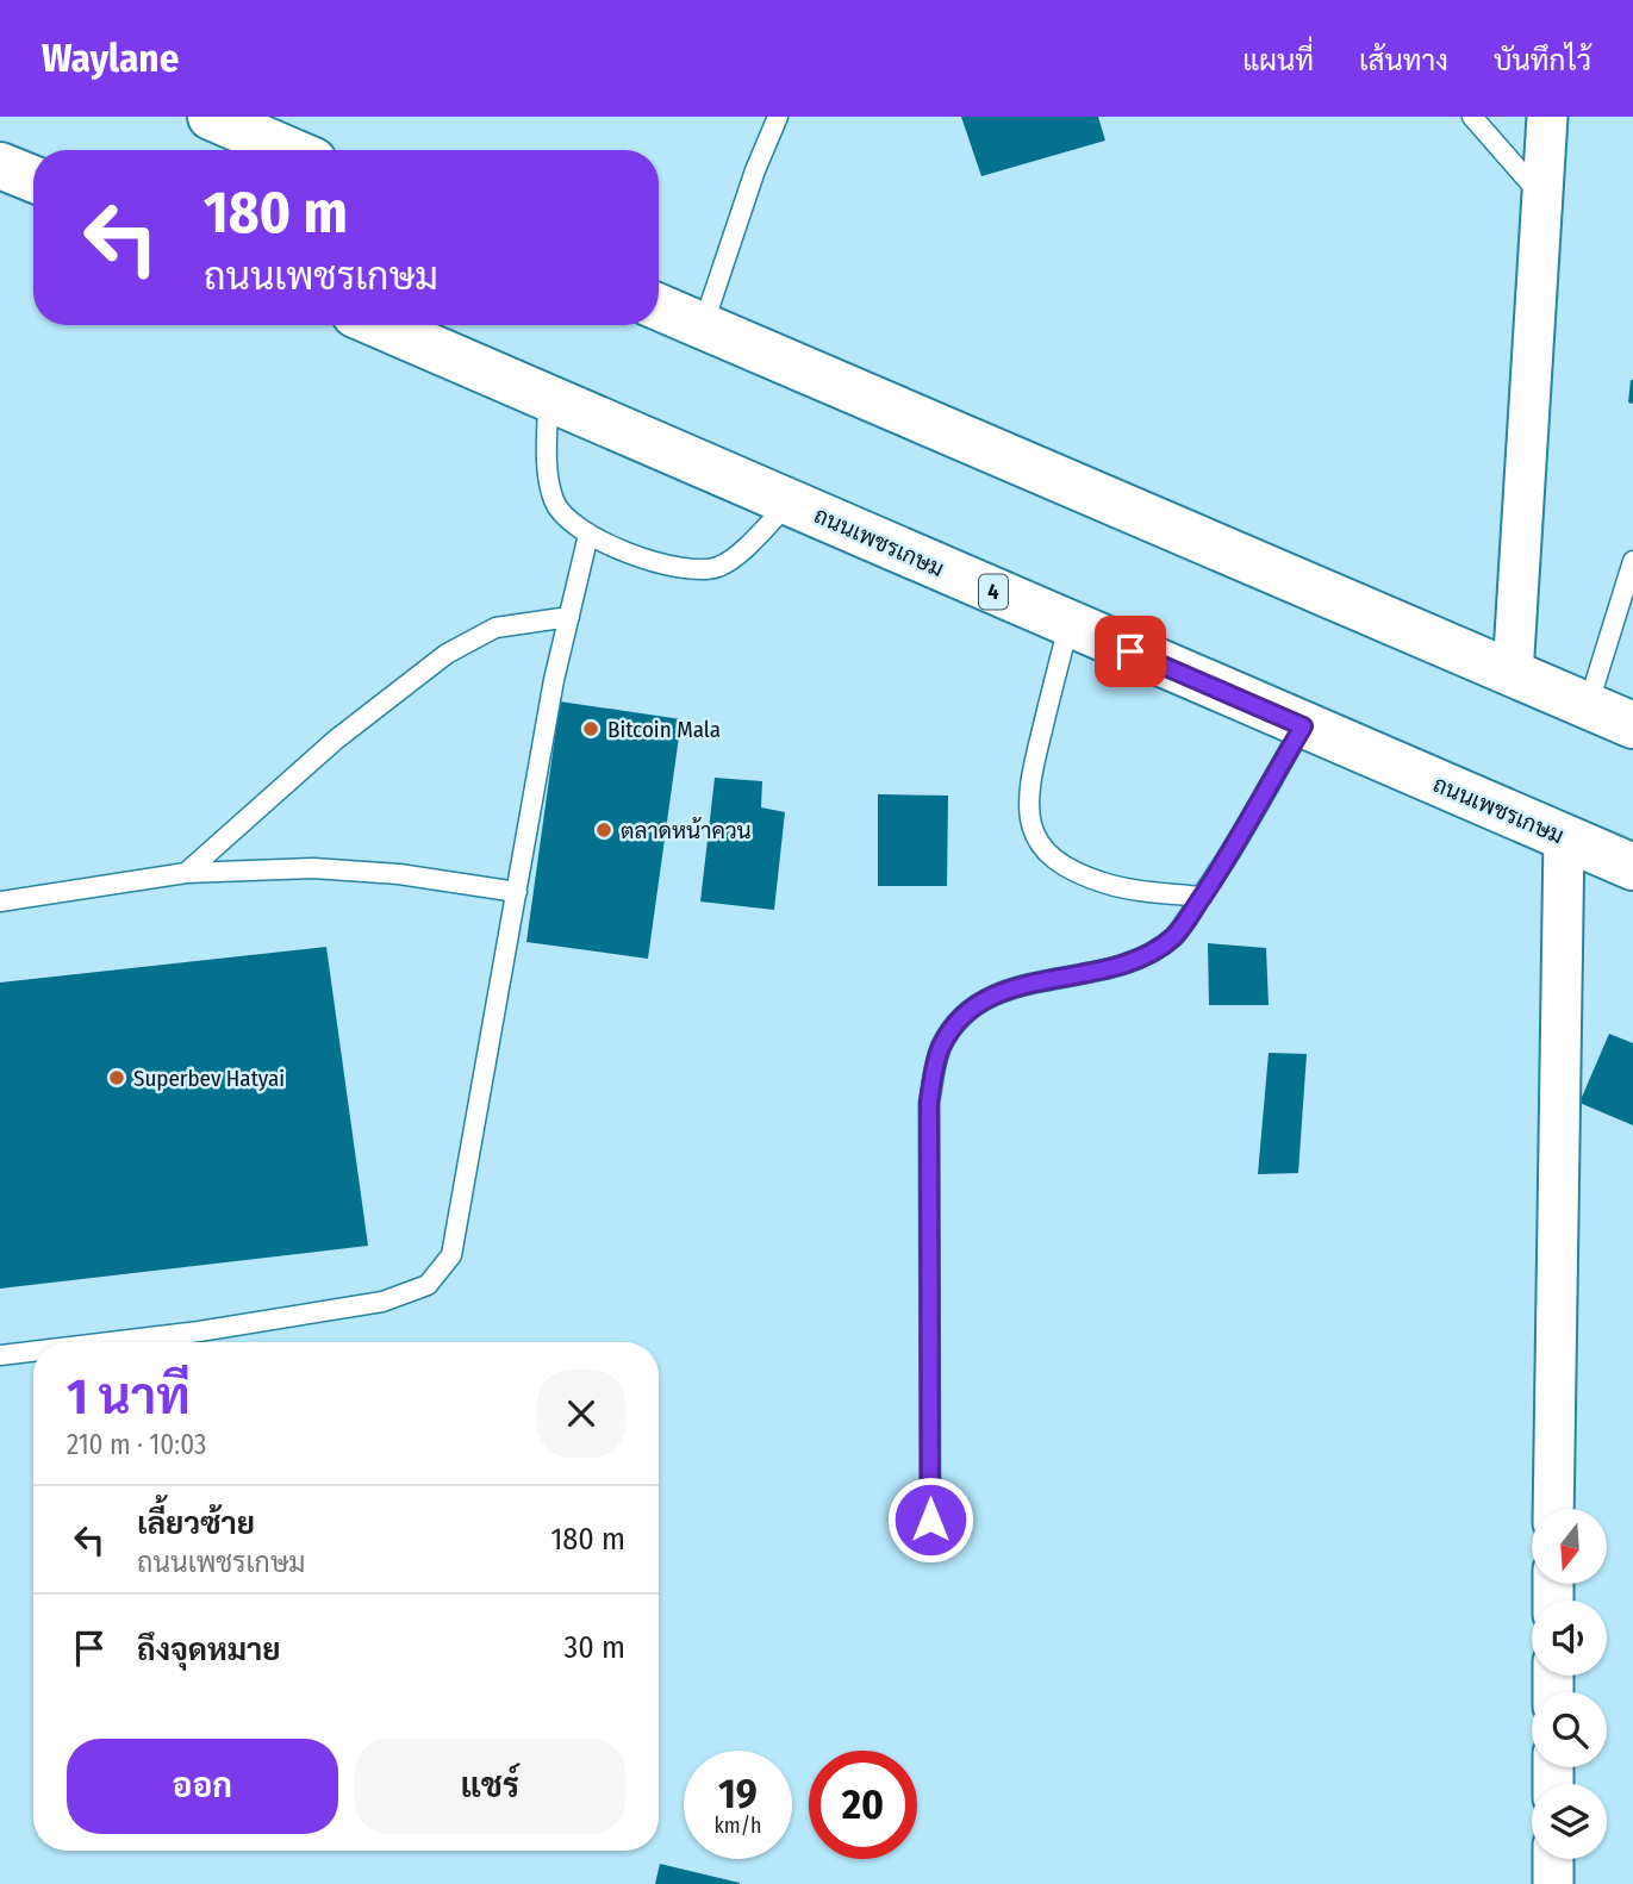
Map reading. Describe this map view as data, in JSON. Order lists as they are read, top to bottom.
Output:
{
  "streets": {
    "highway": ["ถนนเพชรเกษม", "4"]
  },
  "places": ["Bitcoin Mala", "ตลาดหน้าควน", "Superbev Hatyai"],
  "north": "bottom",
  "page": {
    "header": "Waylane",
    "nav": ["แผนที่", "เส้นทาง", "บันทึกไว้"],
    "turn": ["180 m", "ถนนเพชรเกษม"],
    "heading": ["1 นาที", "210 m · 10:03"],
    "list": [
      {
        "name": "เลี้ยวซ้าย",
        "note": "ถนนเพชรเกษม",
        "value": "180 m"
      },
      {
        "name": "ถึงจุดหมาย",
        "value": "30 m"
      }
    ],
    "buttons": ["ออก", "แชร์"],
    "speed": "19 km/h",
    "limit": "20"
  }
}
